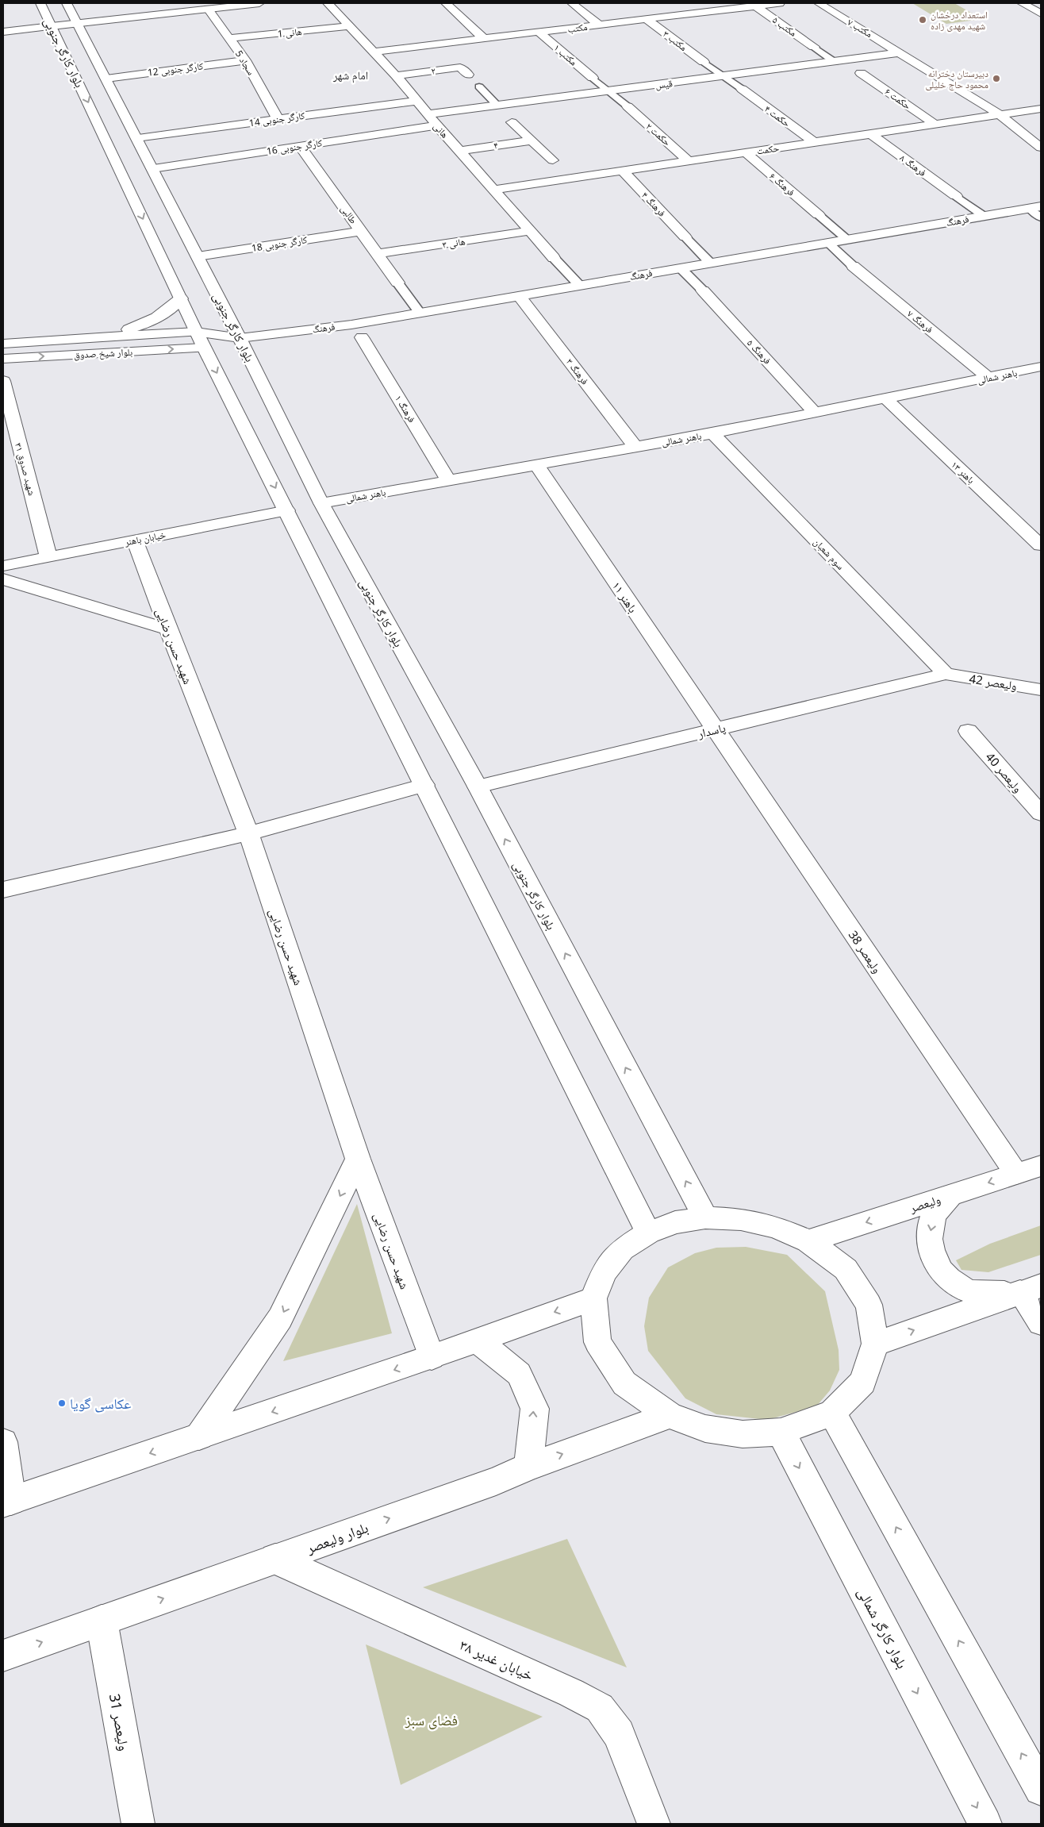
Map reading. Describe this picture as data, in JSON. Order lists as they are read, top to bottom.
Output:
{
  "streets": {
    "street": [
      "مکتب ۵",
      "مکتب",
      "مکتب ۷",
      "هانی 1",
      "مکتب ۳",
      "بلوار کارگر جنوبی",
      "مکتب ۱",
      "سجاد 5",
      "کارگر جنوبی 12",
      "۲",
      "قیس",
      "حکمت ۶",
      "حکمت ۴",
      "کارگر جنوبی 14",
      "هانی",
      "حکمت ۲",
      "۴",
      "کارگر جنوبی 16",
      "حکمت",
      "فرهنگ ۸",
      "فرهنگ ۶",
      "فرهنگ ۴",
      "طالبی",
      "فرهنگ",
      "هانی ۳",
      "کارگر جنوبی 18",
      "فرهنگ ۷",
      "فرهنگ ۵",
      "بلوار شیخ صدوق",
      "فرهنگ ۳",
      "باهنر شمالی",
      "فرهنگ ۱",
      "شهید صدوق ۳۱",
      "باهنر ۱۳",
      "خیابان باهنر",
      "سوم شعبان",
      "باهنر ۱۱",
      "شهید حسن رضایی",
      "ولیعصر 42",
      "پاسدار",
      "ولیعصر 40",
      "ولیعصر 38",
      "ولیعصر",
      "بلوار ولیعصر",
      "بلوار کارگر شمالی",
      "خیابان غدیر ۳۸",
      "ولیعصر 31"
    ]
  },
  "crossings": [
    ["مکتب ۵", "مکتب"],
    ["مکتب", "مکتب ۳"],
    ["مکتب", "مکتب ۱"],
    ["مکتب", "هانی"],
    ["مکتب ۷", "قیس"],
    ["مکتب ۷", "حکمت"],
    ["هانی 1", "سجاد 5"],
    ["هانی 1", "هانی"],
    ["بلوار کارگر جنوبی", "کارگر جنوبی 12"],
    ["بلوار کارگر جنوبی", "کارگر جنوبی 14"],
    ["بلوار کارگر جنوبی", "کارگر جنوبی 16"],
    ["بلوار کارگر جنوبی", "فرهنگ"],
    ["بلوار کارگر جنوبی", "کارگر جنوبی 18"],
    ["بلوار کارگر جنوبی", "بلوار شیخ صدوق"],
    ["بلوار کارگر جنوبی", "باهنر شمالی"],
    ["بلوار کارگر جنوبی", "خیابان باهنر"],
    ["بلوار کارگر جنوبی", "پاسدار"],
    ["سجاد 5", "کارگر جنوبی 12"],
    ["سجاد 5", "کارگر جنوبی 14"],
    ["۲", "هانی"],
    ["قیس", "هانی"],
    ["حکمت ۶", "حکمت"],
    ["حکمت ۴", "حکمت"],
    ["کارگر جنوبی 14", "هانی"],
    ["هانی", "۴"],
    ["هانی", "کارگر جنوبی 16"],
    ["هانی", "حکمت"],
    ["هانی", "هانی ۳"],
    ["حکمت ۲", "حکمت"],
    ["کارگر جنوبی 16", "طالبی"],
    ["حکمت", "فرهنگ ۸"],
    ["حکمت", "فرهنگ ۶"],
    ["حکمت", "فرهنگ ۴"],
    ["طالبی", "هانی ۳"],
    ["طالبی", "کارگر جنوبی 18"],
    ["فرهنگ", "بلوار شیخ صدوق"],
    ["فرهنگ", "فرهنگ ۳"],
    ["فرهنگ ۷", "باهنر شمالی"],
    ["فرهنگ ۵", "باهنر شمالی"],
    ["فرهنگ ۳", "باهنر شمالی"],
    ["باهنر شمالی", "فرهنگ ۱"],
    ["باهنر شمالی", "باهنر ۱۳"],
    ["باهنر شمالی", "خیابان باهنر"],
    ["باهنر شمالی", "سوم شعبان"],
    ["باهنر شمالی", "باهنر ۱۱"],
    ["شهید صدوق ۳۱", "خیابان باهنر"],
    ["خیابان باهنر", "شهید حسن رضایی"],
    ["سوم شعبان", "ولیعصر 42"],
    ["سوم شعبان", "پاسدار"],
    ["باهنر ۱۱", "پاسدار"],
    ["باهنر ۱۱", "ولیعصر 38"],
    ["ولیعصر 42", "پاسدار"],
    ["پاسدار", "ولیعصر 38"],
    ["ولیعصر 38", "ولیعصر"],
    ["بلوار ولیعصر", "خیابان غدیر ۳۸"],
    ["بلوار ولیعصر", "ولیعصر 31"]
  ],
  "districts": ["امام شهر"],
  "parks": ["فضای سبز"],
  "places": ["استعداد درخشان شهید مهدی زاده", "دبيرستان دخترانه محمود حاج خلیلی", "عکاسی گویا"]
}
